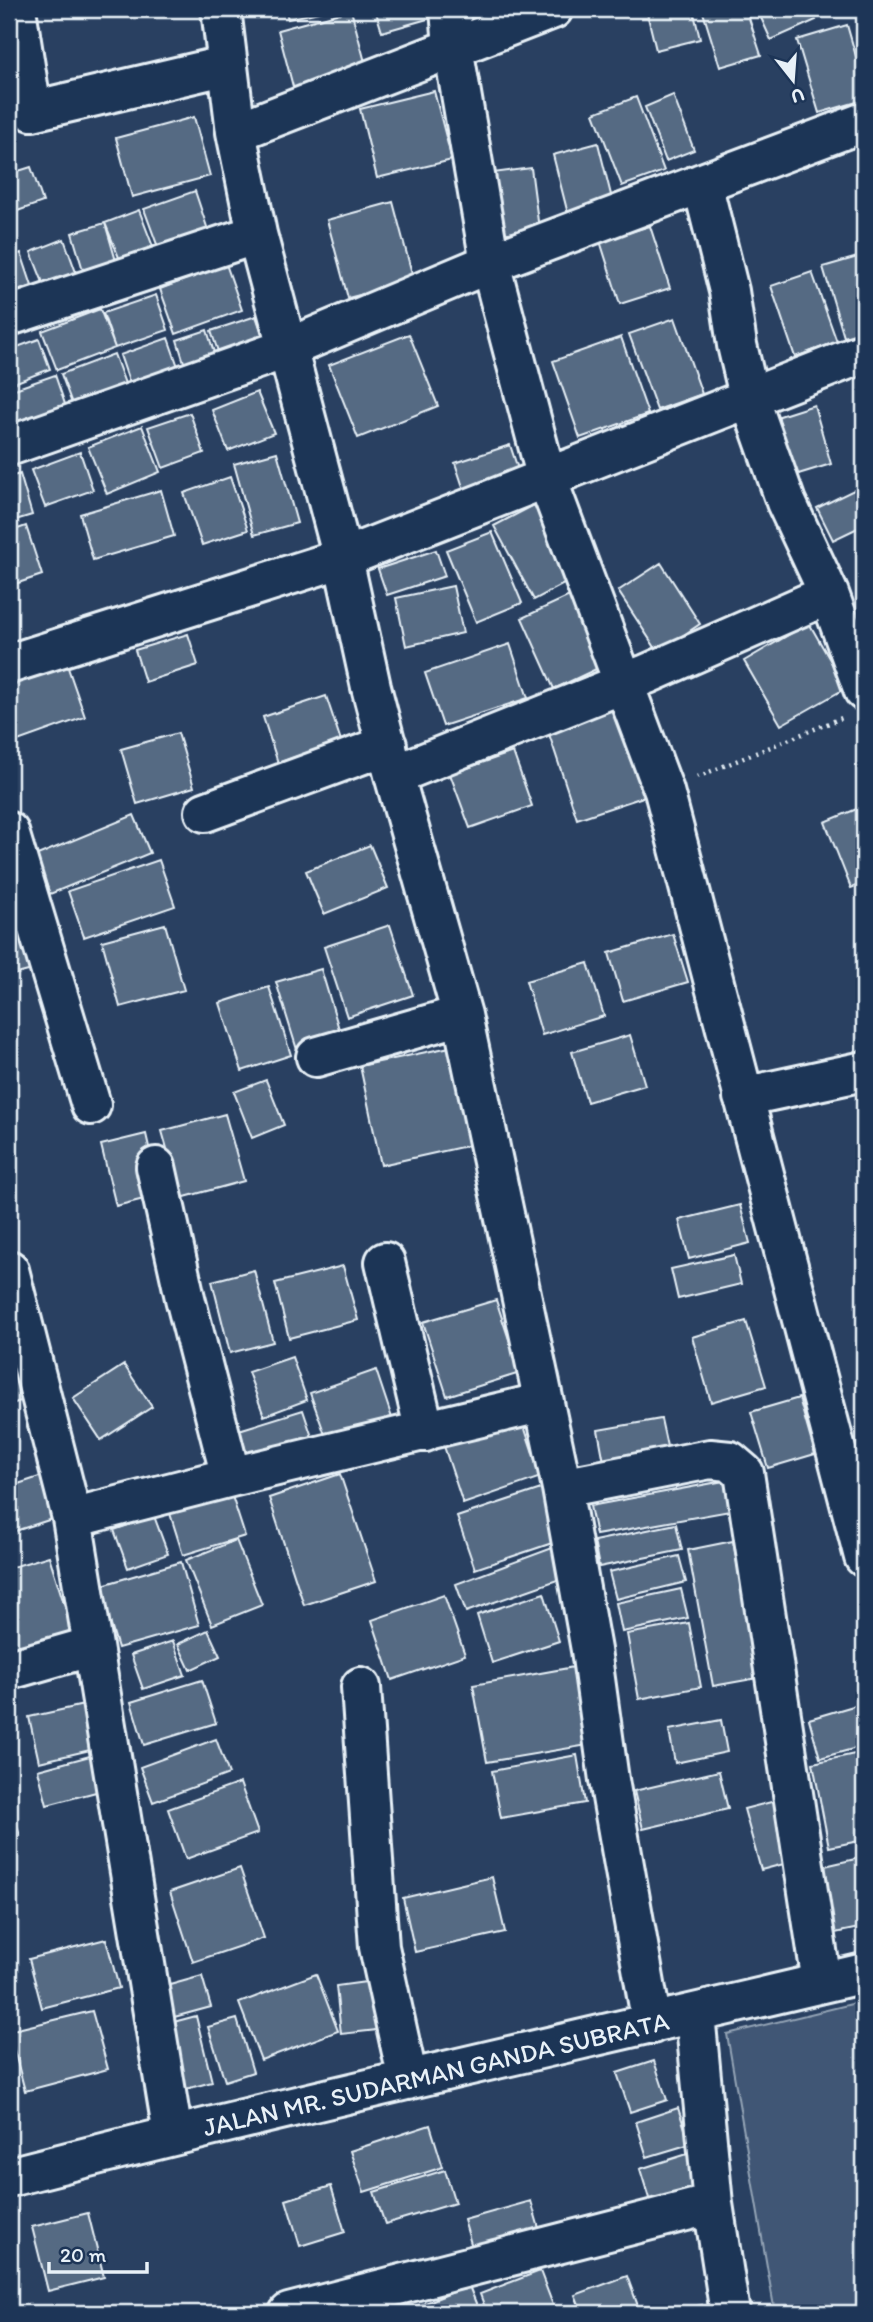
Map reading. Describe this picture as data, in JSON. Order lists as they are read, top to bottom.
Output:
{
  "streets": {
    "street": ["JALAN MR. SUDARMAN GANDA SUBRATA"]
  },
  "scale_bar": "20 m",
  "north": "bottom"
}
